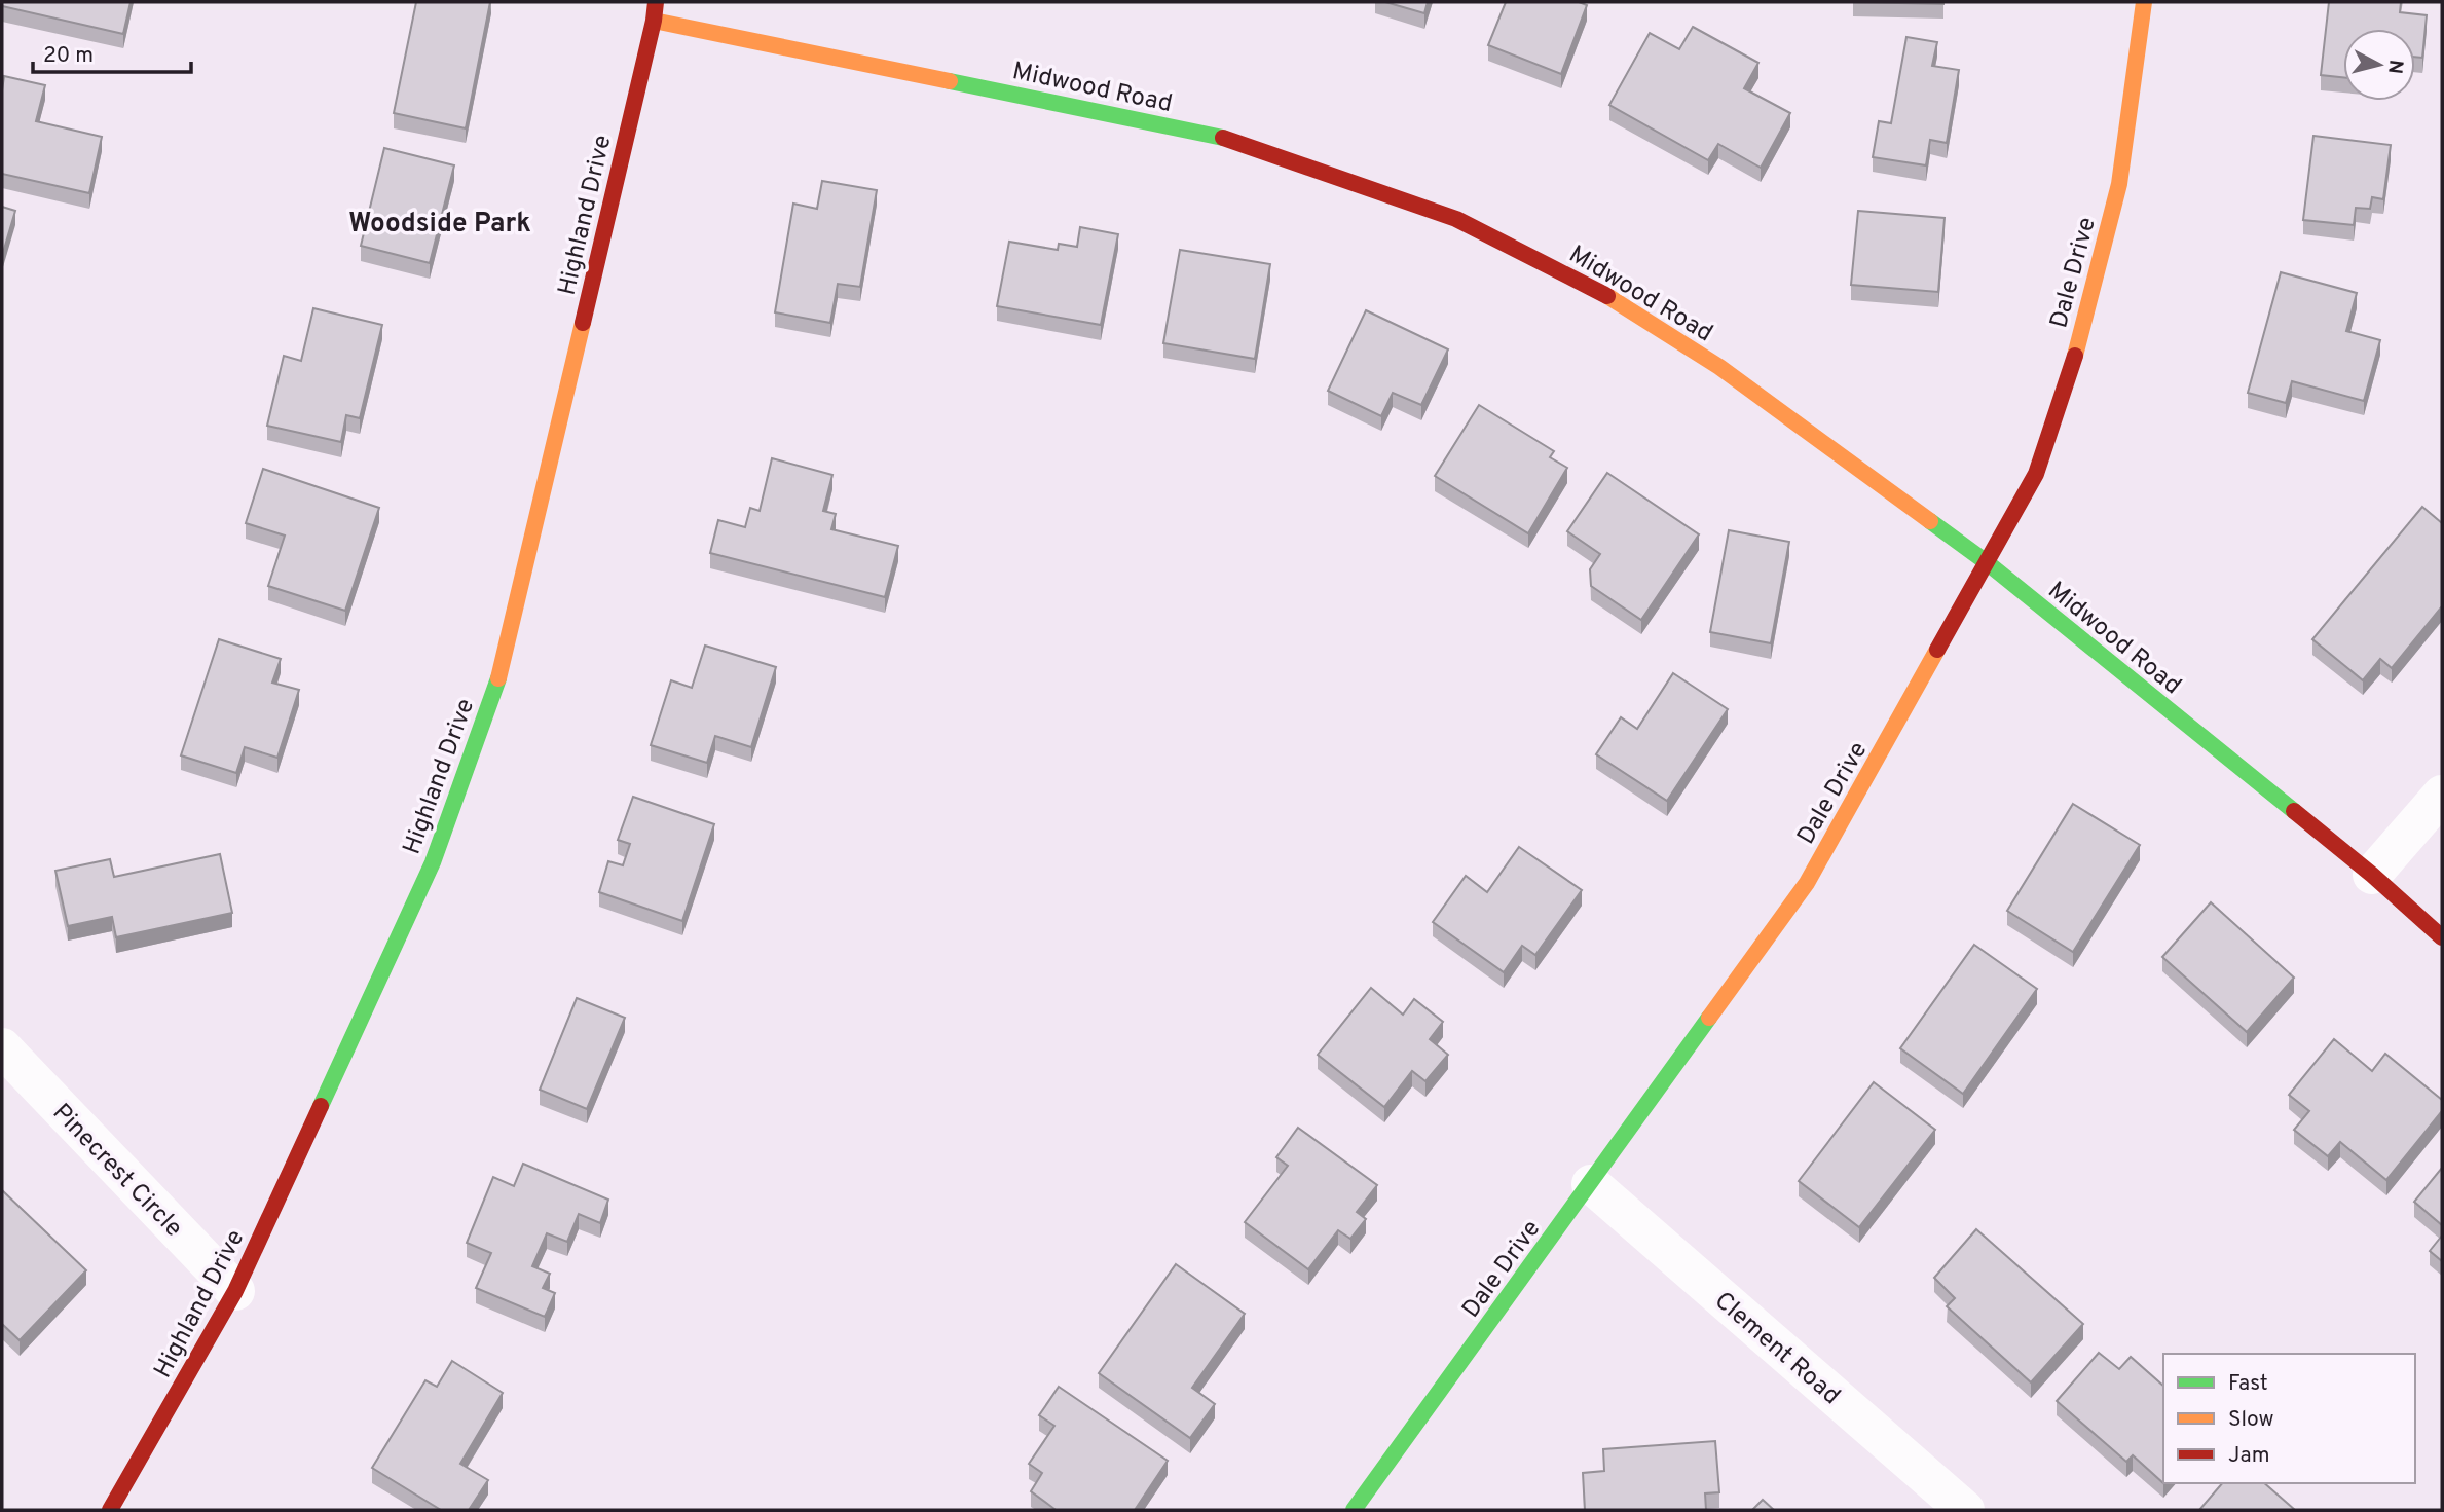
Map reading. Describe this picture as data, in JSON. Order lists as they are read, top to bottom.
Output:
{
  "streets": {
    "street": [
      "Midwood Road",
      "Highland Drive",
      "Dale Drive",
      "Pinecrest Circle",
      "Clement Road"
    ]
  },
  "crossings": [
    ["Midwood Road", "Highland Drive"],
    ["Midwood Road", "Dale Drive"],
    ["Highland Drive", "Pinecrest Circle"],
    ["Dale Drive", "Clement Road"]
  ],
  "districts": ["Woodside Park"],
  "legend": ["Fast", "Slow", "Jam"],
  "scale_bar": "20 m",
  "north": "right"
}
